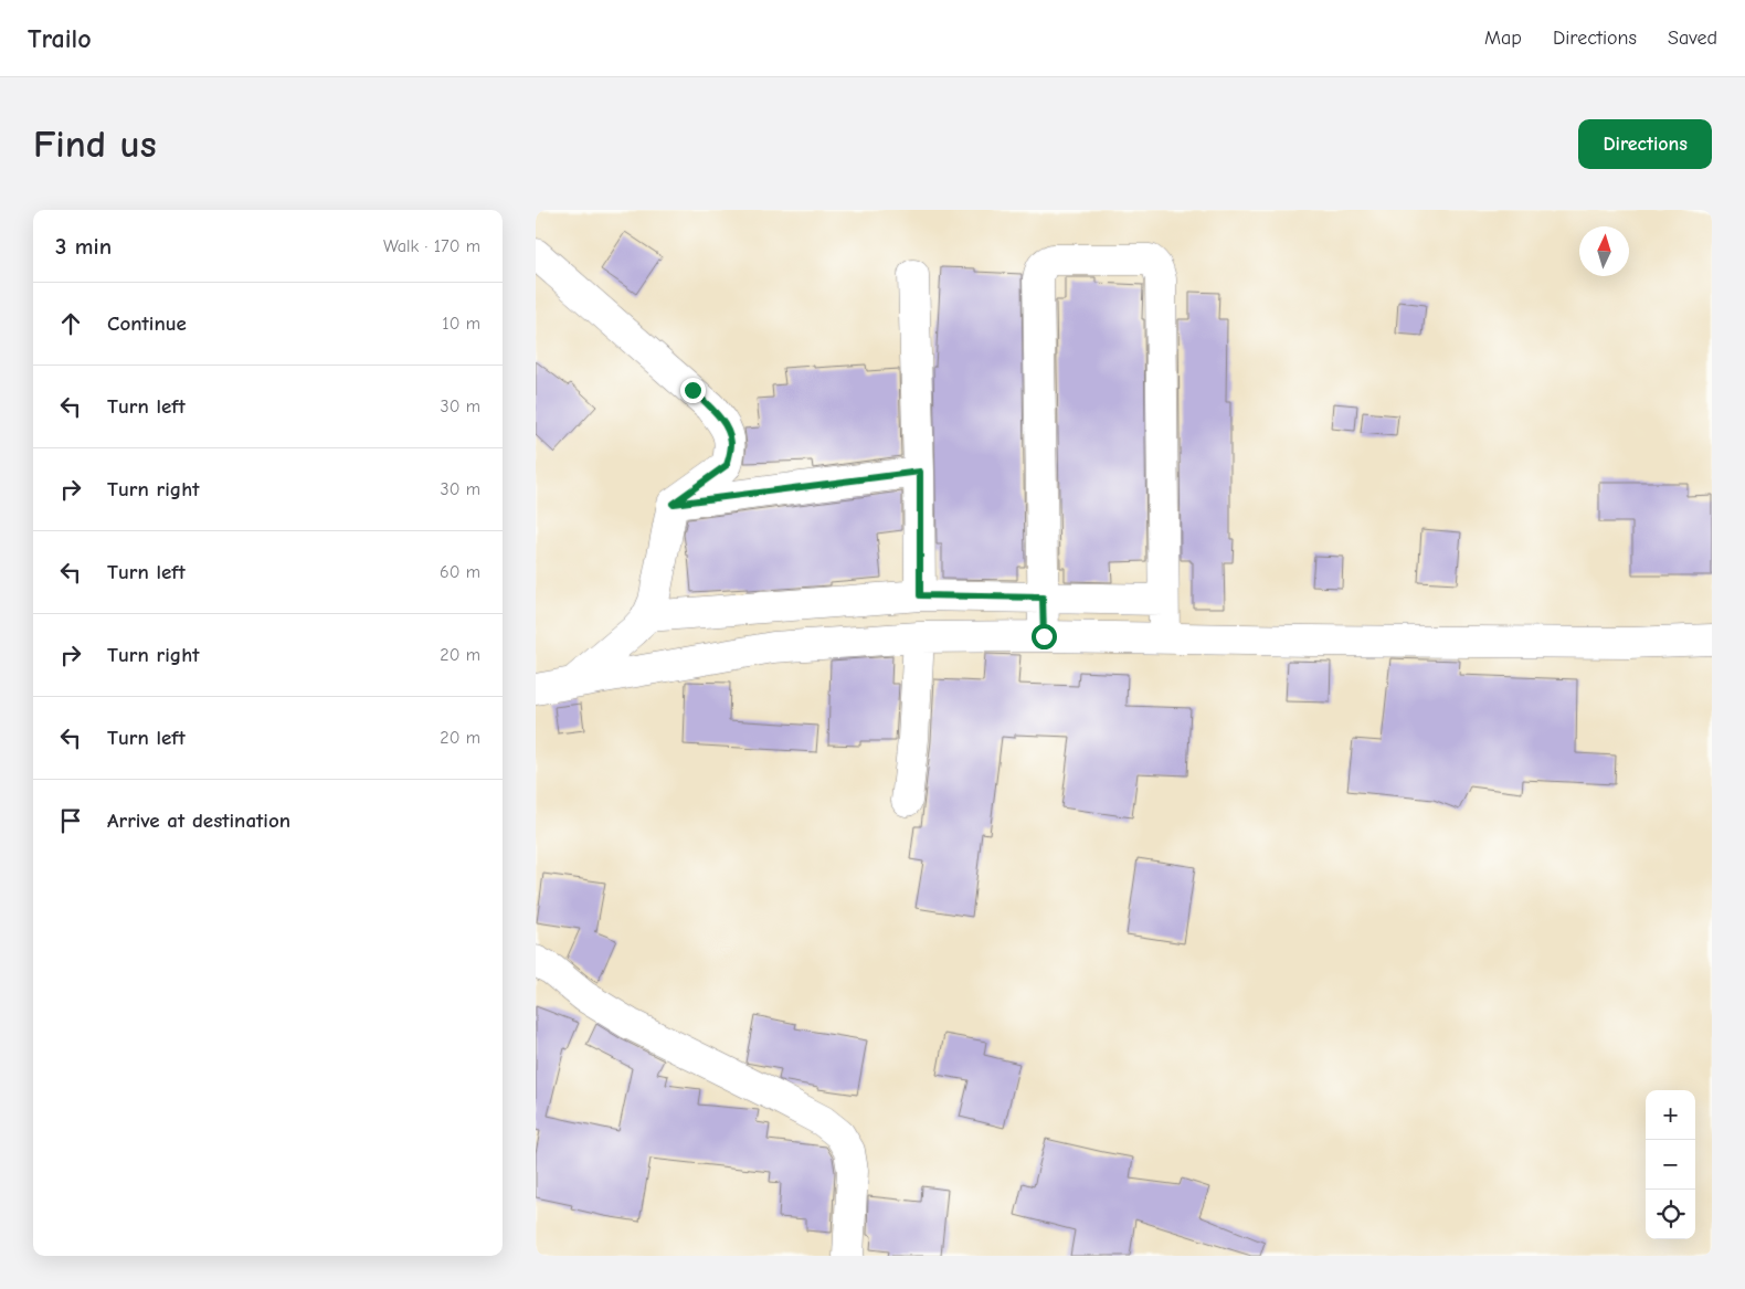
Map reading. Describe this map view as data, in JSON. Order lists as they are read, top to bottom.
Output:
{
  "north": "top",
  "page": {
    "header": "Trailo",
    "nav": ["Map", "Directions", "Saved"],
    "buttons": "Directions",
    "title": "Find us",
    "heading": ["3 min", "Walk · 170 m"],
    "list": [
      ["Continue", "10 m"],
      ["Turn left", "30 m"],
      ["Turn right", "30 m"],
      ["Turn left", "60 m"],
      ["Turn right", "20 m"],
      ["Turn left", "20 m"],
      "Arrive at destination"
    ],
    "map_buttons": ["+", "−"]
  }
}
